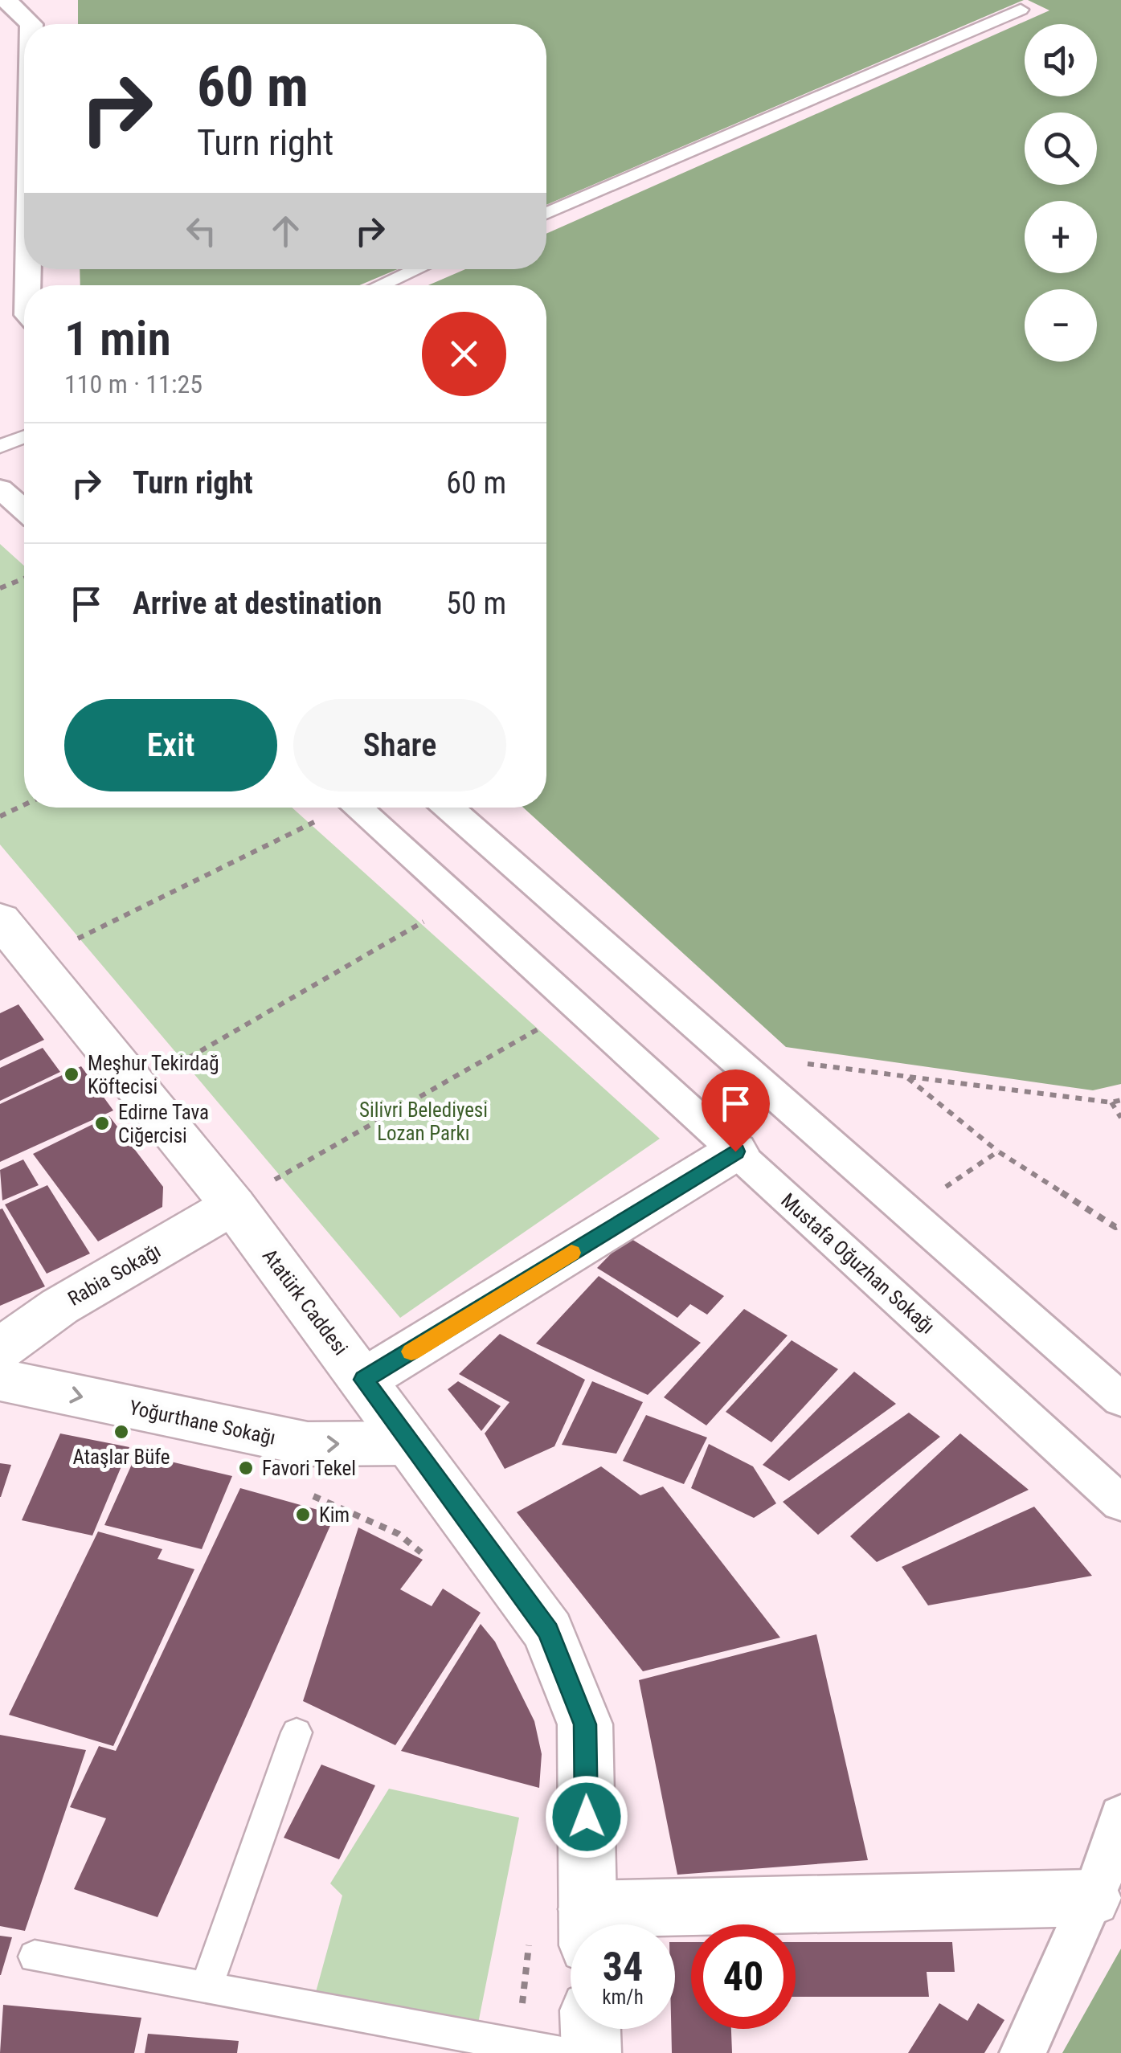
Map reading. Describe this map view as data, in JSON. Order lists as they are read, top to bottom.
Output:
{
  "streets": {
    "street": [
      "Mustafa Oğuzhan Sokağı",
      "Rabia Sokağı",
      "Atatürk Caddesi",
      "Yoğurthane Sokağı"
    ]
  },
  "crossings": [
    ["Rabia Sokağı", "Atatürk Caddesi"],
    ["Atatürk Caddesi", "Yoğurthane Sokağı"]
  ],
  "one_way": ["Yoğurthane Sokağı"],
  "parks": ["Silivri Belediyesi Lozan Parkı"],
  "places": [
    "Meşhur Tekirdağ Köftecisi",
    "Edirne Tava Ciğercisi",
    "Ataşlar Büfe",
    "Favori Tekel",
    "Kim"
  ],
  "page": {
    "map_buttons": ["+", "−"],
    "turn": ["60 m", "Turn right"],
    "heading": ["1 min", "110 m · 11:25"],
    "list": [
      {
        "name": "Turn right",
        "value": "60 m"
      },
      {
        "name": "Arrive at destination",
        "value": "50 m"
      }
    ],
    "buttons": ["Exit", "Share"],
    "speed": "34 km/h",
    "limit": "40"
  }
}
